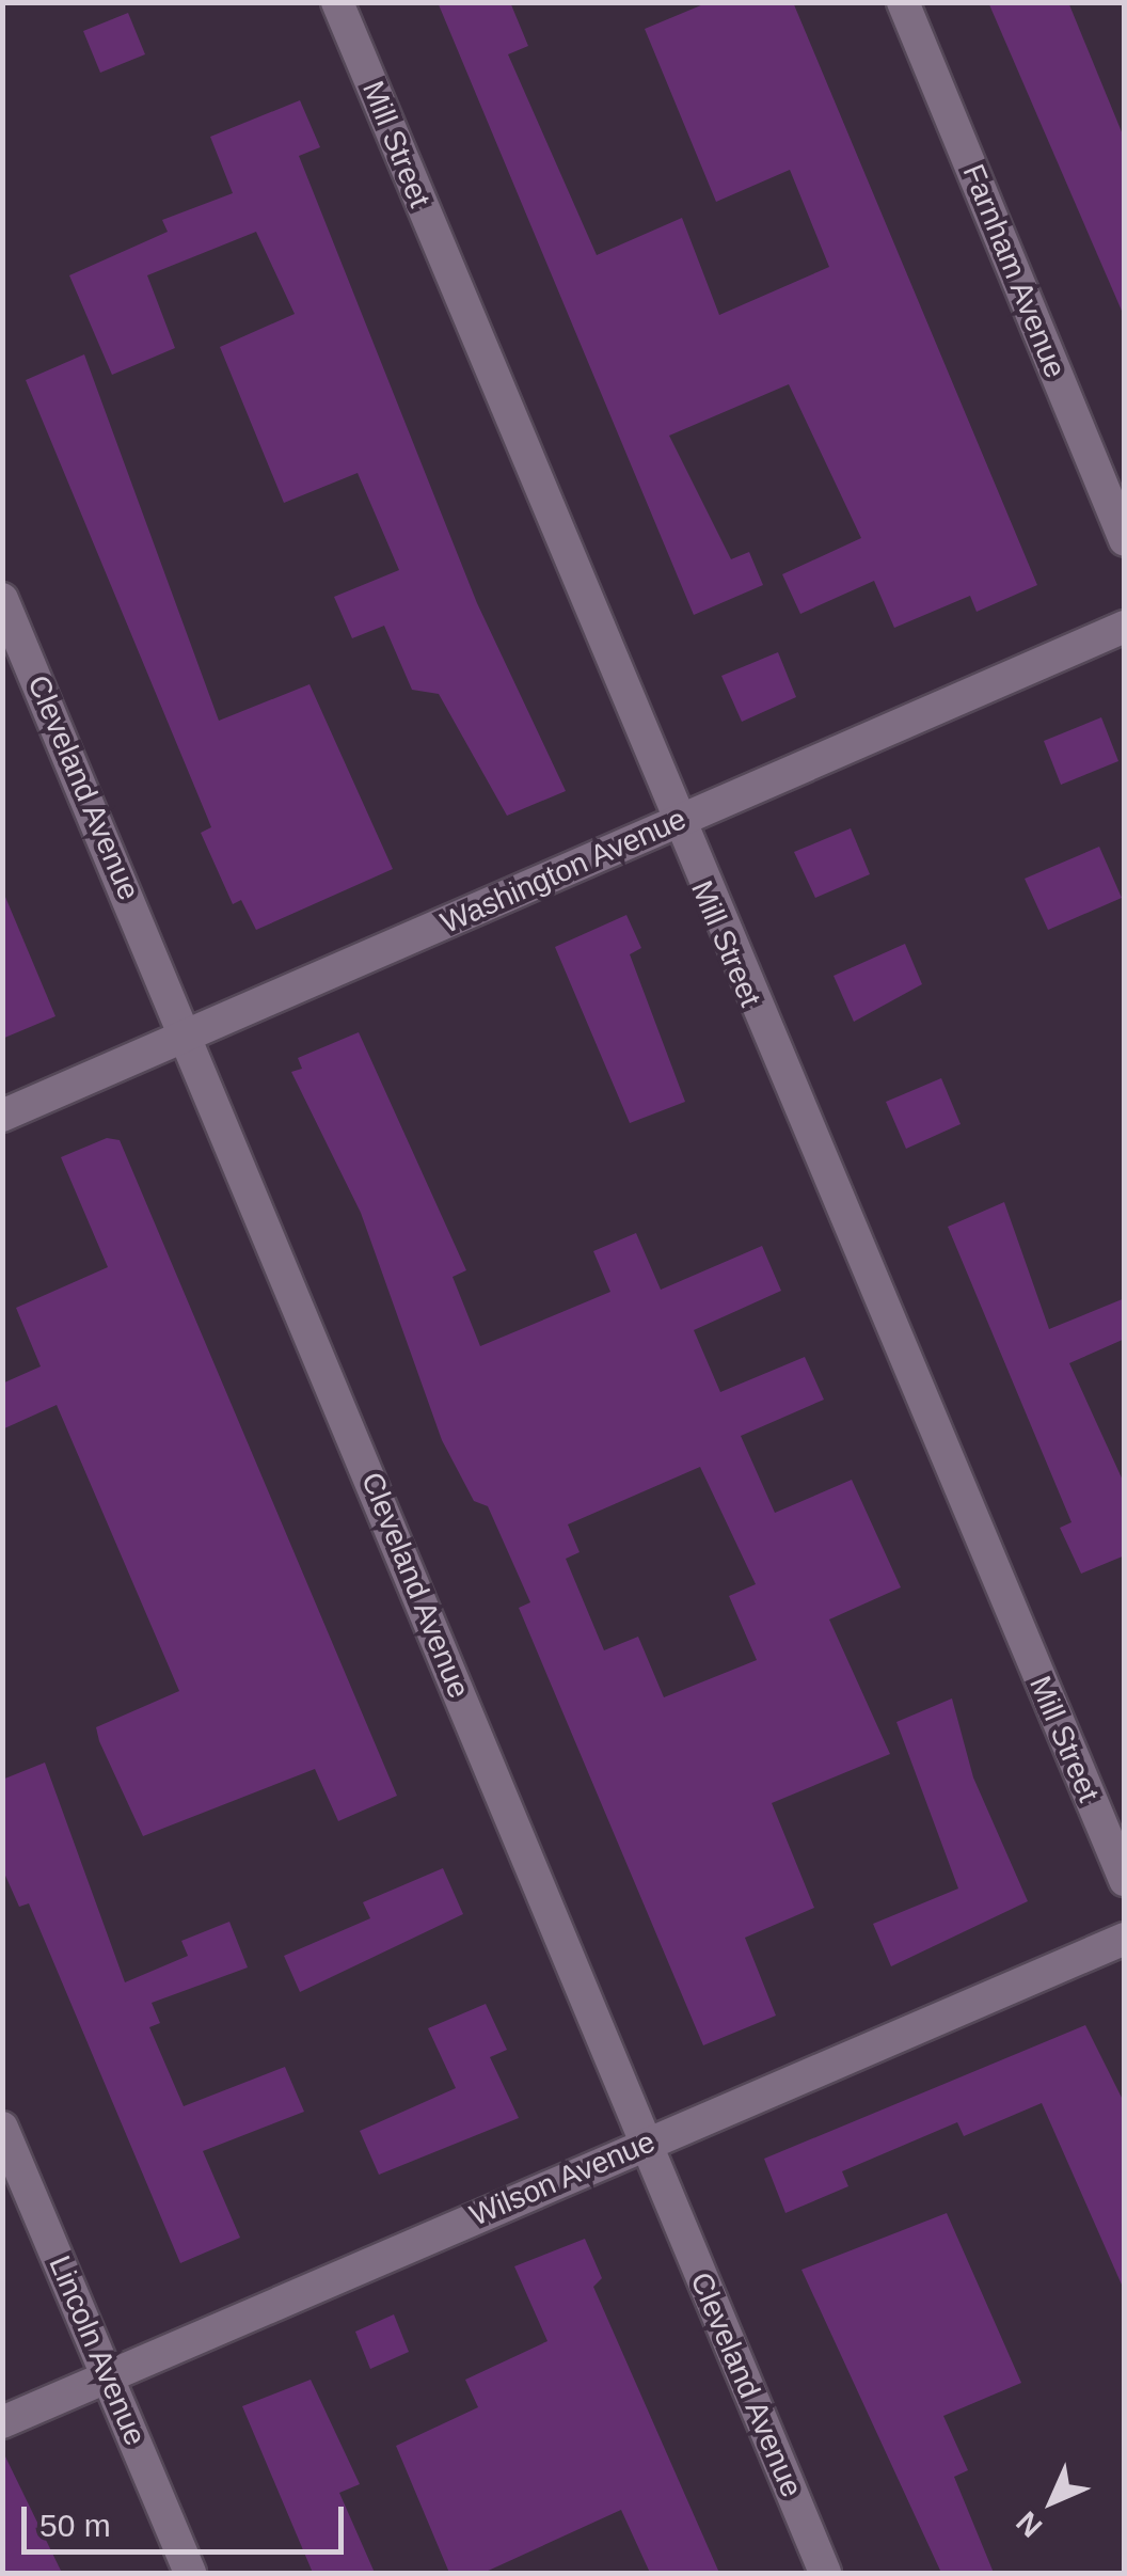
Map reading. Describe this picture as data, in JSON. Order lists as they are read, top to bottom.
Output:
{
  "streets": {
    "street": [
      "Mill Street",
      "Farnham Avenue",
      "Cleveland Avenue",
      "Washington Avenue",
      "Wilson Avenue",
      "Lincoln Avenue"
    ]
  },
  "crossings": [
    ["Mill Street", "Washington Avenue"],
    ["Cleveland Avenue", "Washington Avenue"],
    ["Cleveland Avenue", "Wilson Avenue"],
    ["Wilson Avenue", "Lincoln Avenue"]
  ],
  "scale_bar": "50 m",
  "north": "bottom left"
}
